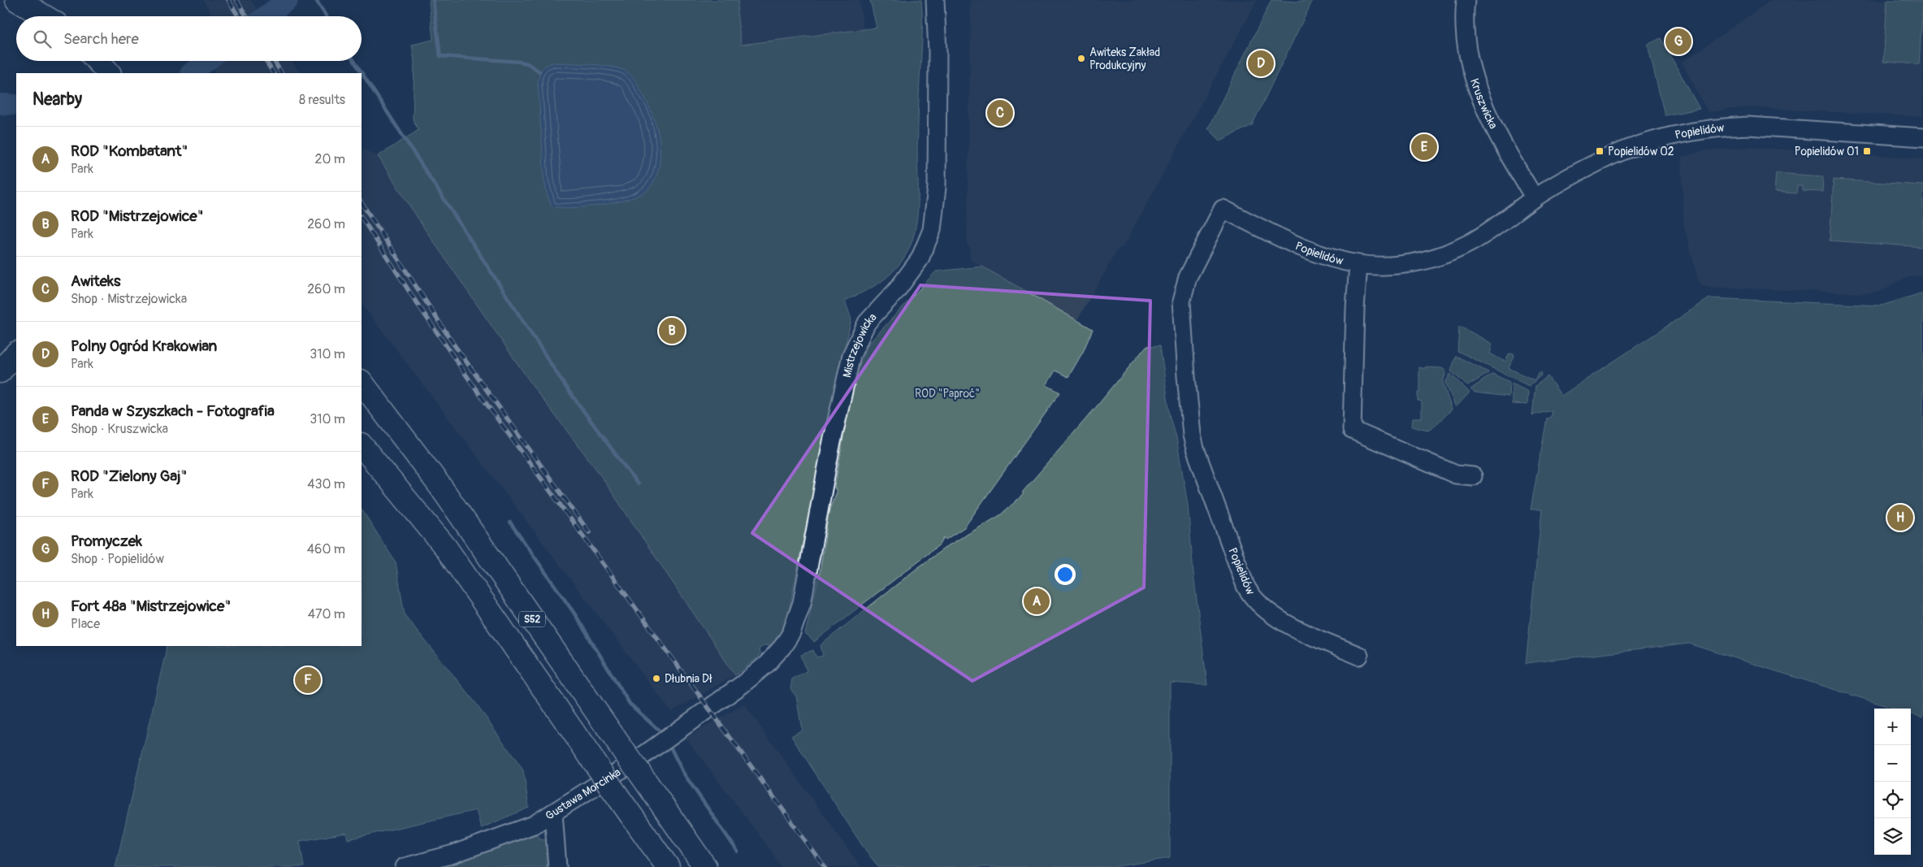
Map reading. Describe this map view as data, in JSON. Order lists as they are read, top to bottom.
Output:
{
  "streets": {
    "highway": ["S52"],
    "street": [
      "Kruszwicka",
      "Popielidów",
      "Mistrzejowicka",
      "Gustawa Morcinka"
    ]
  },
  "crossings": [
    ["Kruszwicka", "Popielidów"],
    ["Mistrzejowicka", "Gustawa Morcinka"]
  ],
  "parks": ["ROD \"Paproć\""],
  "places": {
    "other": ["Awiteks Zakład Produkcyjny", "Dłubnia Dł"],
    "transit": ["Popielidów 02", "Popielidów 01"]
  },
  "page": {
    "search": "Search here",
    "pins": [
      "G",
      "D",
      "C",
      "E",
      "B",
      "H",
      "A",
      "F"
    ],
    "heading": ["Nearby", "8 results"],
    "list": [
      {
        "mark": "A",
        "name": "ROD \"Kombatant\"",
        "note": "Park",
        "value": "20 m"
      },
      {
        "mark": "B",
        "name": "ROD \"Mistrzejowice\"",
        "note": "Park",
        "value": "260 m"
      },
      {
        "mark": "C",
        "name": "Awiteks",
        "note": "Shop · Mistrzejowicka",
        "value": "260 m"
      },
      {
        "mark": "D",
        "name": "Polny Ogród Krakowian",
        "note": "Park",
        "value": "310 m"
      },
      {
        "mark": "E",
        "name": "Panda w Szyszkach - Fotografia",
        "note": "Shop · Kruszwicka",
        "value": "310 m"
      },
      {
        "mark": "F",
        "name": "ROD \"Zielony Gaj\"",
        "note": "Park",
        "value": "430 m"
      },
      {
        "mark": "G",
        "name": "Promyczek",
        "note": "Shop · Popielidów",
        "value": "460 m"
      },
      {
        "mark": "H",
        "name": "Fort 48a \"Mistrzejowice\"",
        "note": "Place",
        "value": "470 m"
      }
    ],
    "map_buttons": ["+", "−"]
  }
}
